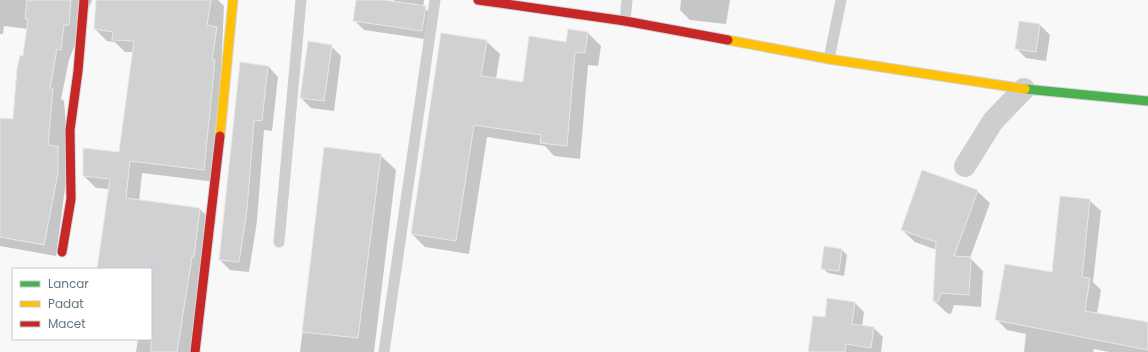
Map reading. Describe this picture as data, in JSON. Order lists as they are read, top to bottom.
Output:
{
  "legend": ["Lancar", "Padat", "Macet"]
}
